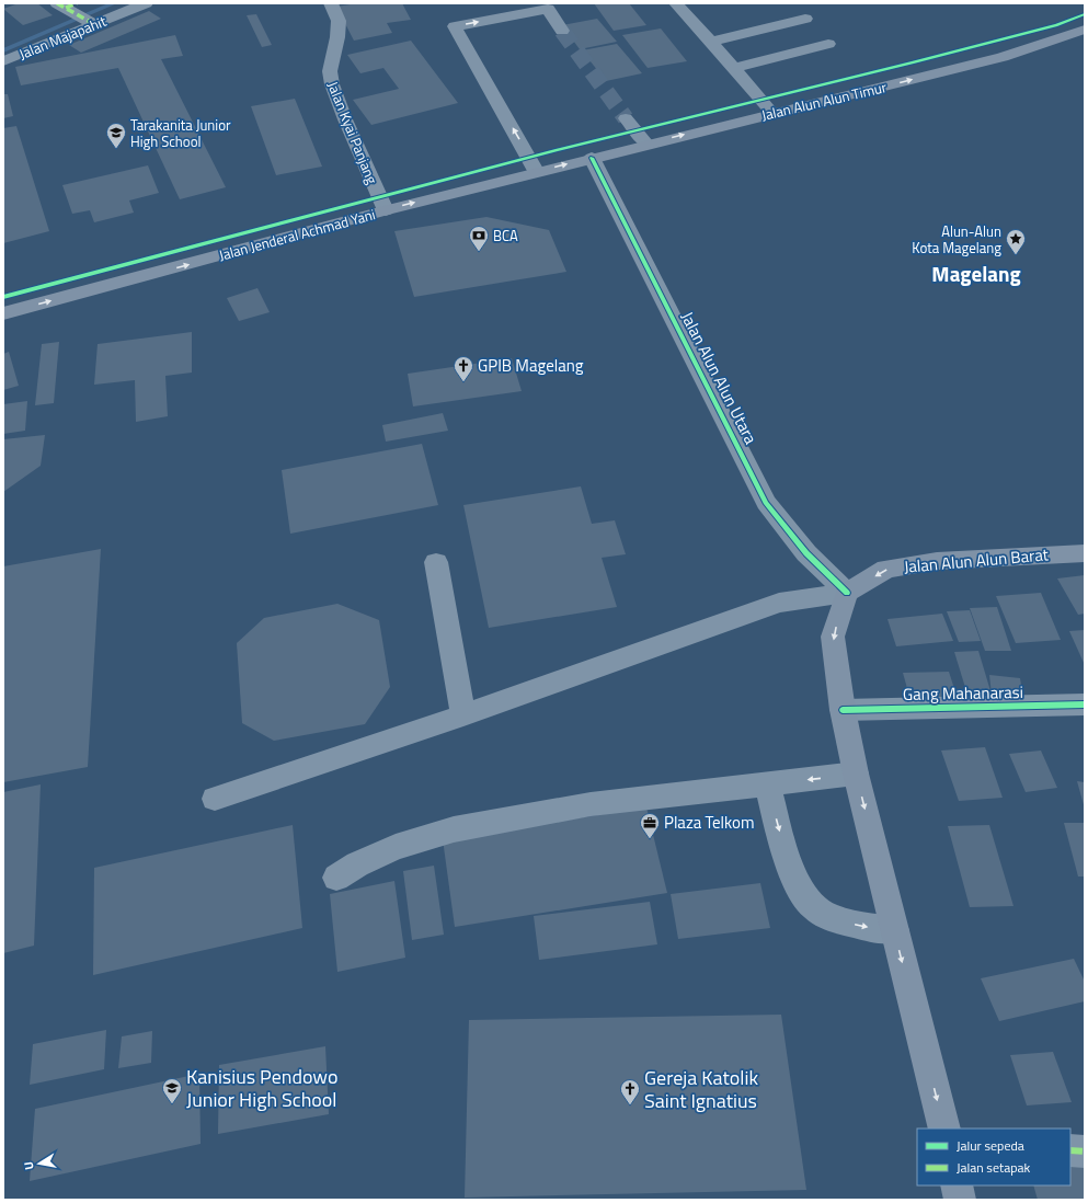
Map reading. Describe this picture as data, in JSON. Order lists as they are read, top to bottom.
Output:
{
  "streets": {
    "main road": ["Jalan Alun Alun Timur", "Jalan Jenderal Achmad Yani", "Jalan Alun Alun Barat"],
    "street": [
      "Jalan Majapahit",
      "Jalan Kyai Panjang",
      "Jalan Alun Alun Utara",
      "Gang Mahanarasi"
    ]
  },
  "crossings": [
    ["Jalan Alun Alun Timur", "Jalan Jenderal Achmad Yani"],
    ["Jalan Alun Alun Timur", "Jalan Alun Alun Utara"],
    ["Jalan Kyai Panjang", "Jalan Jenderal Achmad Yani"],
    ["Jalan Jenderal Achmad Yani", "Jalan Alun Alun Utara"],
    ["Jalan Alun Alun Utara", "Jalan Alun Alun Barat"]
  ],
  "one_way": ["Jalan Alun Alun Timur", "Jalan Jenderal Achmad Yani", "Jalan Alun Alun Barat"],
  "districts": ["Magelang"],
  "places": {
    "school or university": ["Tarakanita Junior High School", "Kanisius Pendowo Junior High School"],
    "bank": ["BCA"],
    "place": ["Alun-Alun Kota Magelang"],
    "church": ["GPIB Magelang", "Gereja Katolik Saint Ignatius"],
    "office": ["Plaza Telkom"]
  },
  "legend": ["Jalur sepeda", "Jalan setapak"],
  "north": "left"
}
